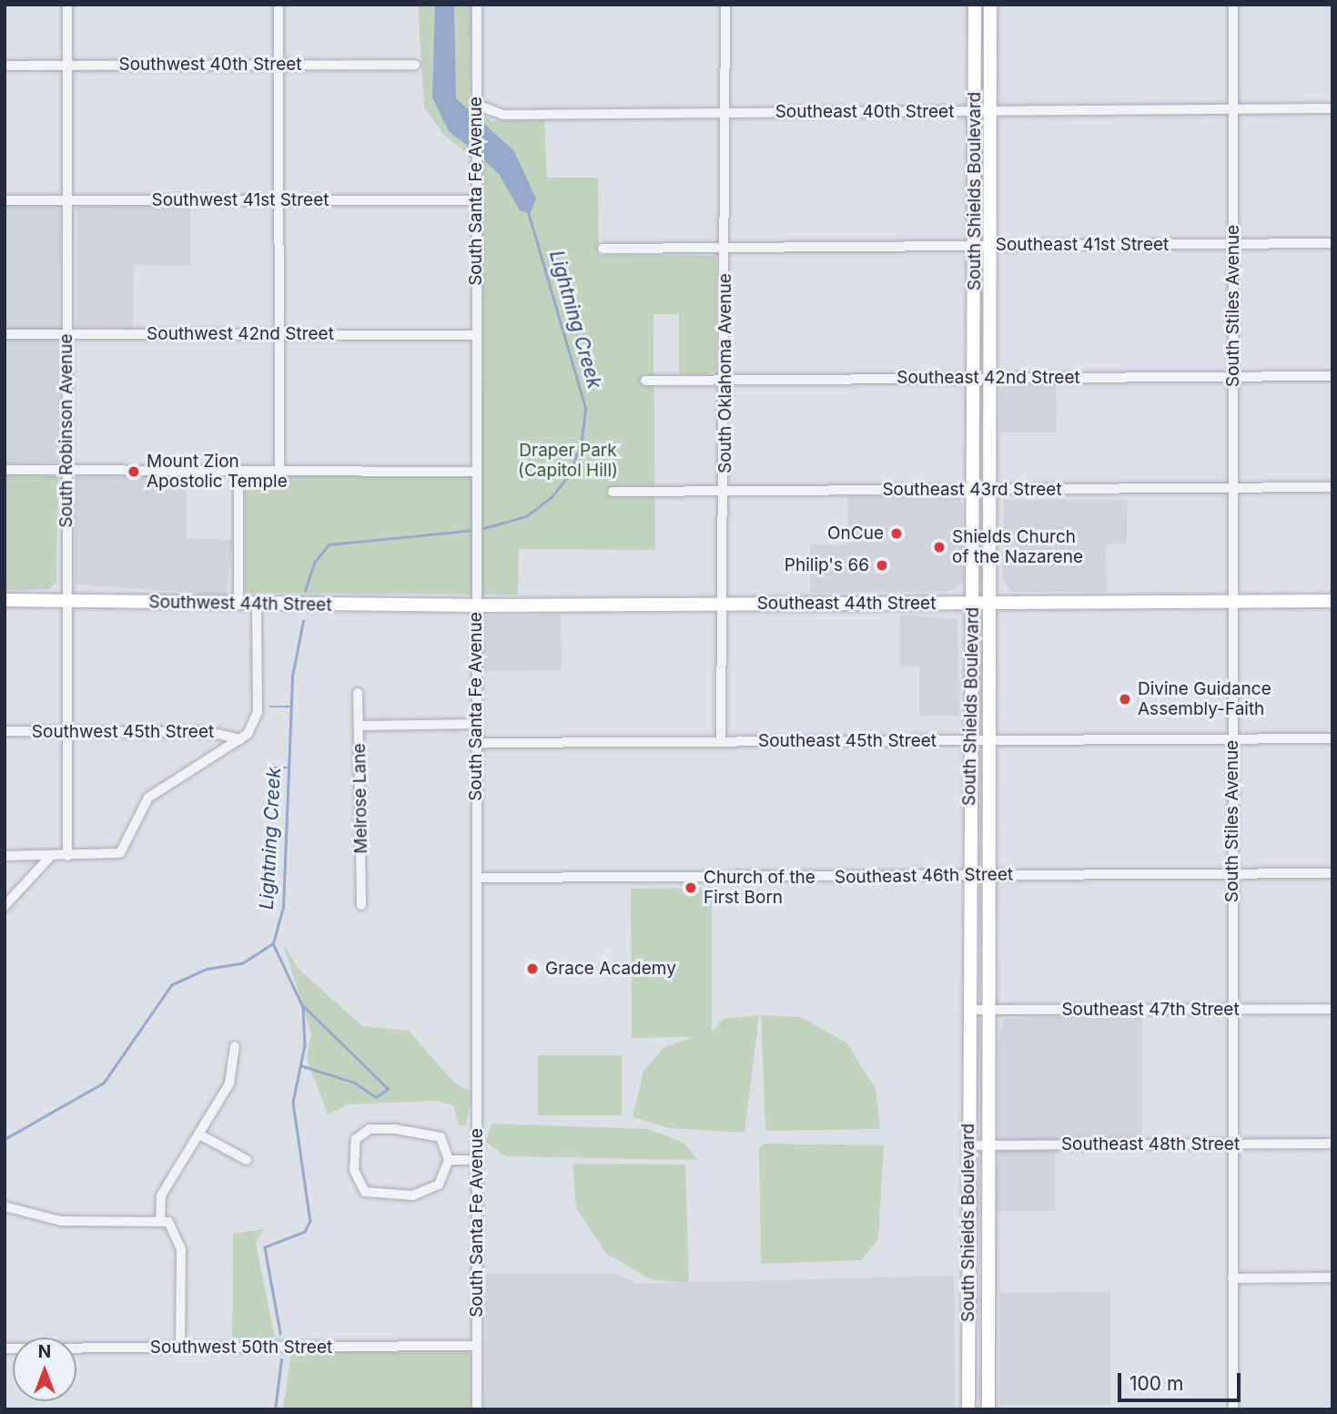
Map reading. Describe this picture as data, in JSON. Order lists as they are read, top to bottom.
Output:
{
  "streets": {
    "main road": ["South Shields Boulevard", "Southwest 44th Street", "Southeast 44th Street"],
    "street": [
      "Southwest 40th Street",
      "Southeast 40th Street",
      "South Santa Fe Avenue",
      "Southwest 41st Street",
      "Southeast 41st Street",
      "South Stiles Avenue",
      "Southwest 42nd Street",
      "South Oklahoma Avenue",
      "Southeast 42nd Street",
      "South Robinson Avenue",
      "Southeast 43rd Street",
      "Southwest 45th Street",
      "Southeast 45th Street",
      "Melrose Lane",
      "Southeast 46th Street",
      "Southeast 47th Street",
      "Southeast 48th Street",
      "Southwest 50th Street"
    ]
  },
  "crossings": [
    ["Southwest 40th Street", "South Robinson Avenue"],
    ["Southeast 40th Street", "South Santa Fe Avenue"],
    ["Southeast 40th Street", "South Shields Boulevard"],
    ["Southeast 40th Street", "South Stiles Avenue"],
    ["Southeast 40th Street", "South Oklahoma Avenue"],
    ["South Santa Fe Avenue", "Southwest 41st Street"],
    ["South Santa Fe Avenue", "Southwest 42nd Street"],
    ["South Santa Fe Avenue", "Southwest 44th Street"],
    ["South Santa Fe Avenue", "Southeast 44th Street"],
    ["South Santa Fe Avenue", "Southeast 45th Street"],
    ["South Santa Fe Avenue", "Southeast 46th Street"],
    ["South Santa Fe Avenue", "Southwest 50th Street"],
    ["South Shields Boulevard", "Southeast 41st Street"],
    ["South Shields Boulevard", "Southeast 42nd Street"],
    ["South Shields Boulevard", "Southeast 43rd Street"],
    ["South Shields Boulevard", "Southeast 44th Street"],
    ["South Shields Boulevard", "Southeast 45th Street"],
    ["South Shields Boulevard", "Southeast 46th Street"],
    ["South Shields Boulevard", "Southeast 47th Street"],
    ["South Shields Boulevard", "Southeast 48th Street"],
    ["Southwest 41st Street", "South Robinson Avenue"],
    ["Southeast 41st Street", "South Stiles Avenue"],
    ["Southeast 41st Street", "South Oklahoma Avenue"],
    ["South Stiles Avenue", "Southeast 42nd Street"],
    ["South Stiles Avenue", "Southeast 43rd Street"],
    ["South Stiles Avenue", "Southeast 44th Street"],
    ["South Stiles Avenue", "Southeast 45th Street"],
    ["South Stiles Avenue", "Southeast 46th Street"],
    ["South Stiles Avenue", "Southeast 47th Street"],
    ["South Stiles Avenue", "Southeast 48th Street"],
    ["Southwest 42nd Street", "South Robinson Avenue"],
    ["South Oklahoma Avenue", "Southeast 42nd Street"],
    ["South Oklahoma Avenue", "Southeast 43rd Street"],
    ["South Oklahoma Avenue", "Southeast 44th Street"],
    ["South Oklahoma Avenue", "Southeast 45th Street"],
    ["South Robinson Avenue", "Southwest 44th Street"],
    ["South Robinson Avenue", "Southwest 45th Street"],
    ["Southwest 44th Street", "Southeast 44th Street"]
  ],
  "water": ["Lightning Creek"],
  "parks": ["Draper Park (Capitol Hill)"],
  "places": [
    "Mount Zion Apostolic Temple",
    "OnCue",
    "Shields Church of the Nazarene",
    "Philip's 66",
    "Divine Guidance Assembly-Faith",
    "Church of the First Born",
    "Grace Academy"
  ],
  "scale_bar": "100 m",
  "north": "top"
}
